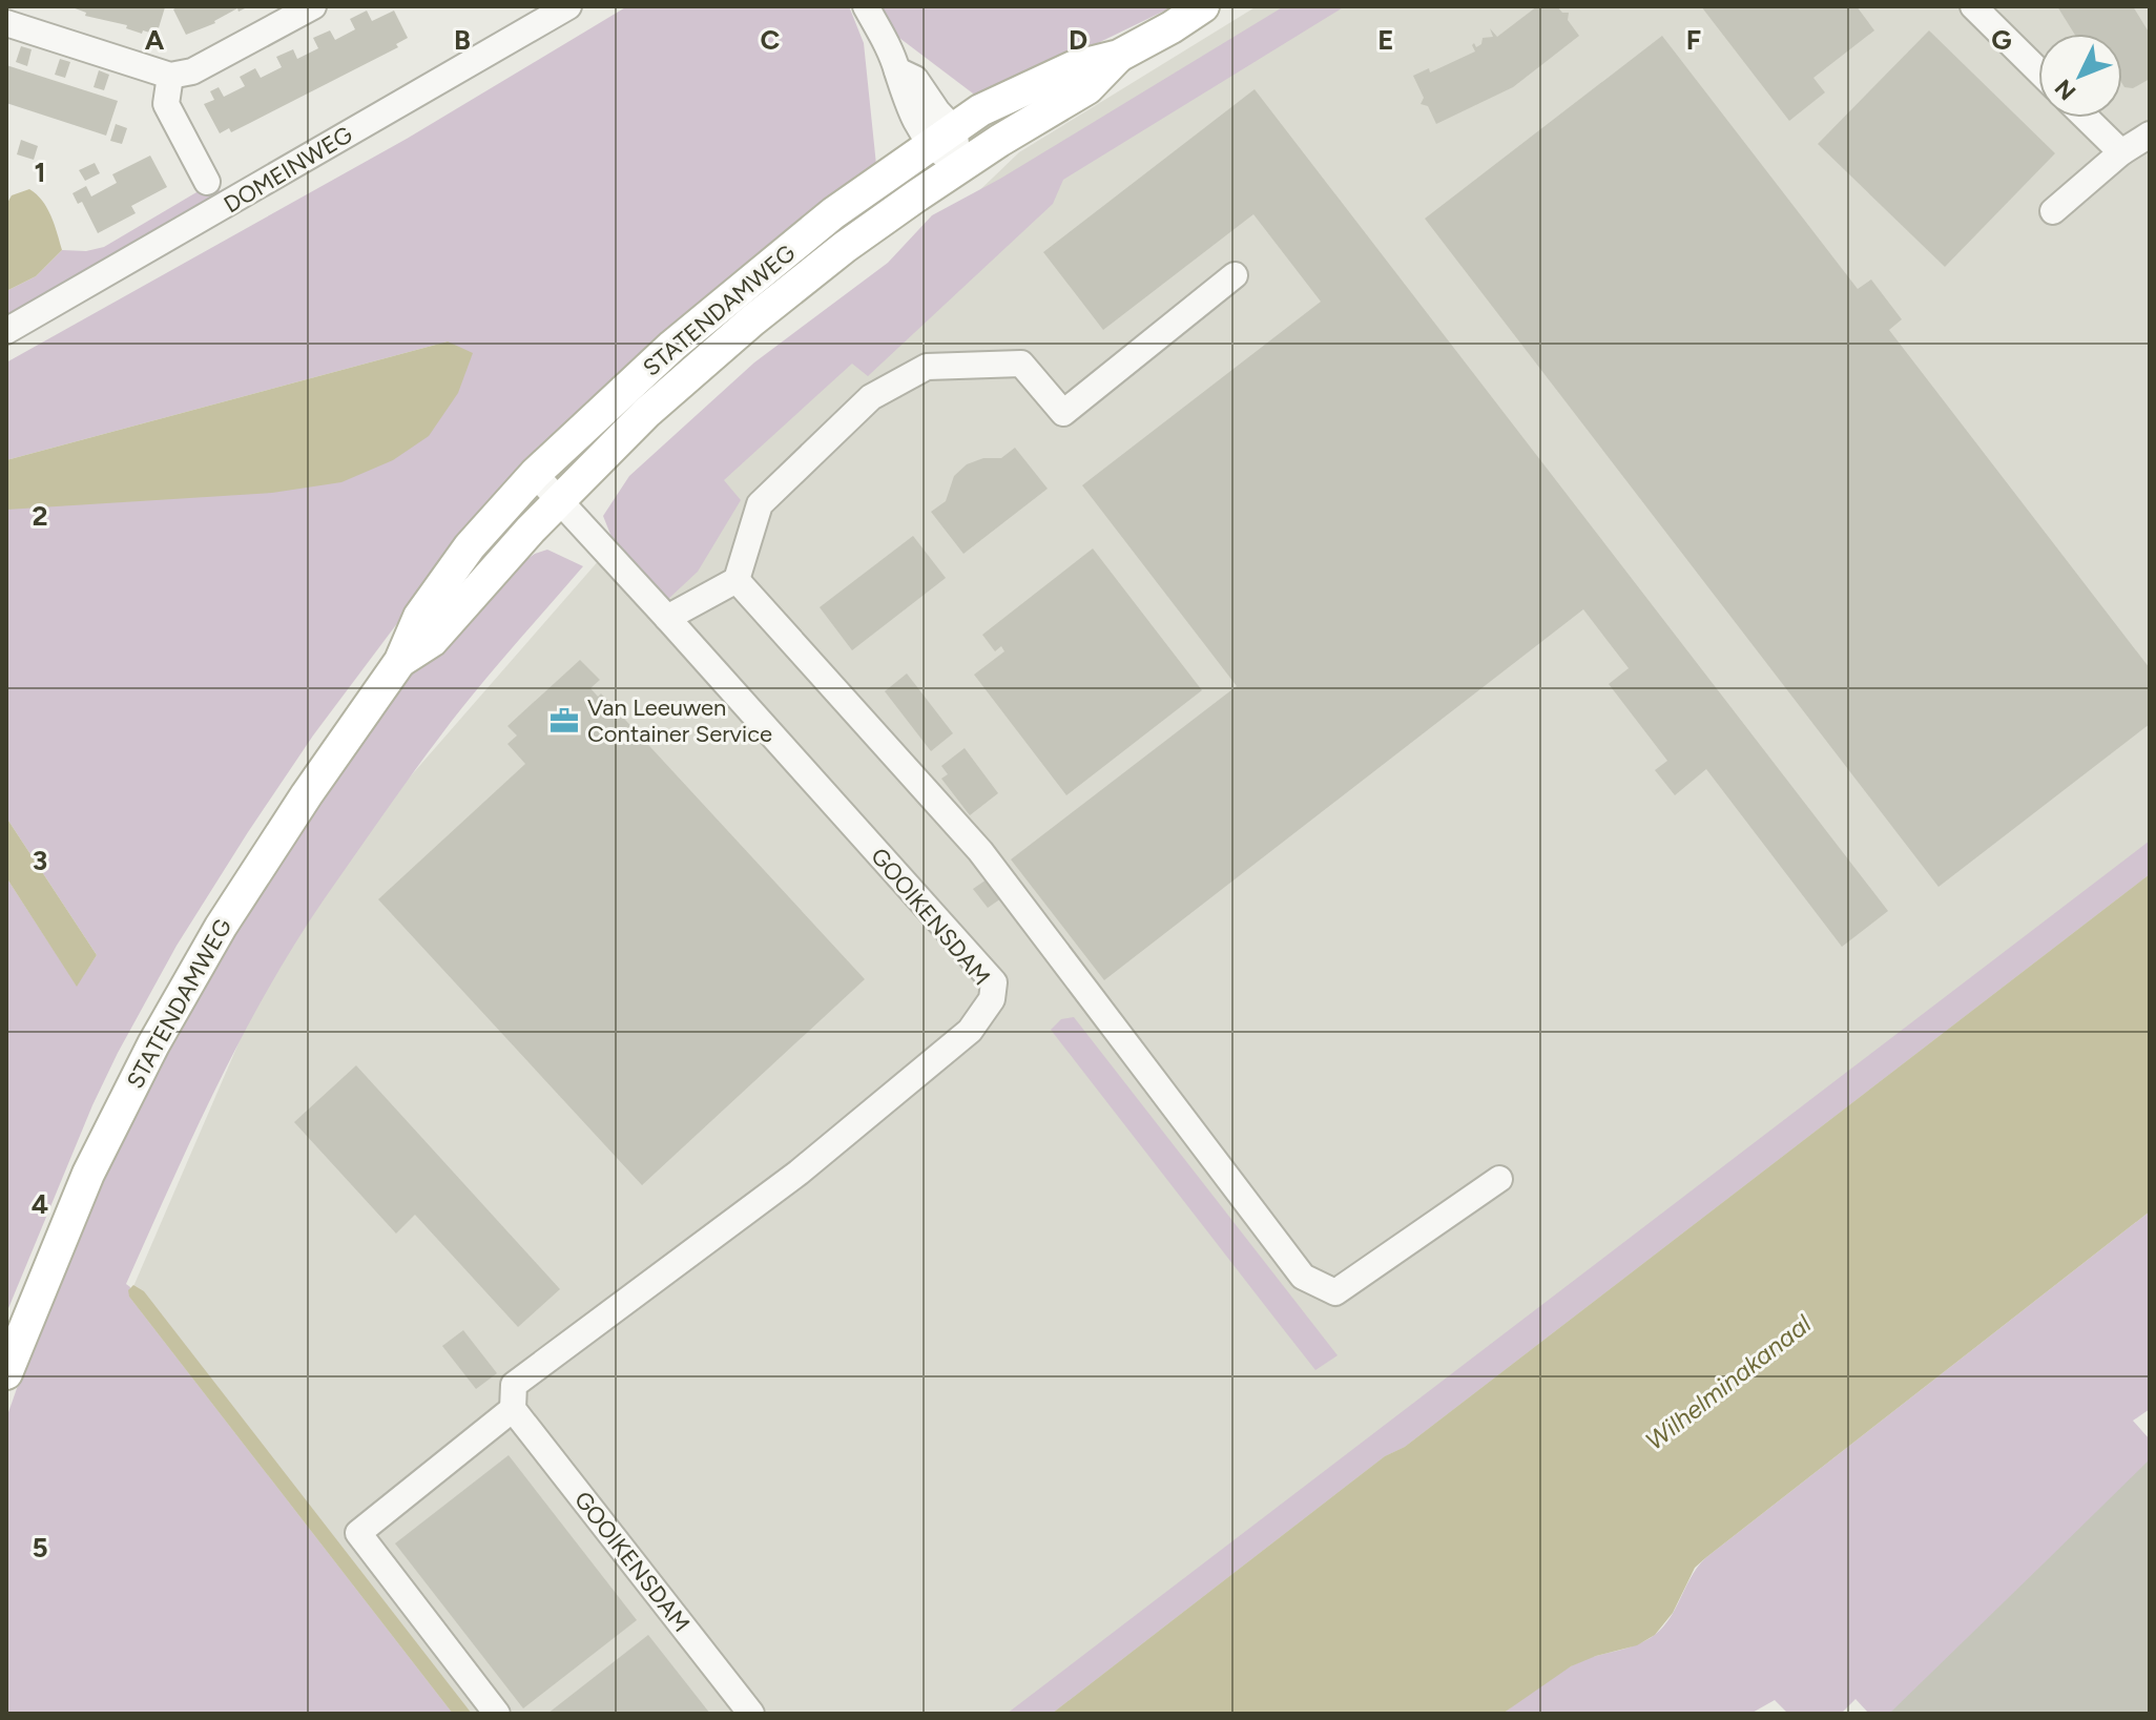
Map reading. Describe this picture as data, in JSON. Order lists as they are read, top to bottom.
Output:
{
  "streets": {
    "main road": ["STATENDAMWEG"],
    "street": ["DOMEINWEG", "GOOIKENSDAM"]
  },
  "crossings": [
    ["STATENDAMWEG", "GOOIKENSDAM"]
  ],
  "water": ["Wilhelminakanaal"],
  "places": {
    "office": ["Van Leeuwen Container Service"]
  },
  "north": "bottom left",
  "grid": {
    "columns": [
      "A",
      "B",
      "C",
      "D",
      "E",
      "F",
      "G"
    ],
    "rows": [
      "1",
      "2",
      "3",
      "4",
      "5"
    ]
  }
}
